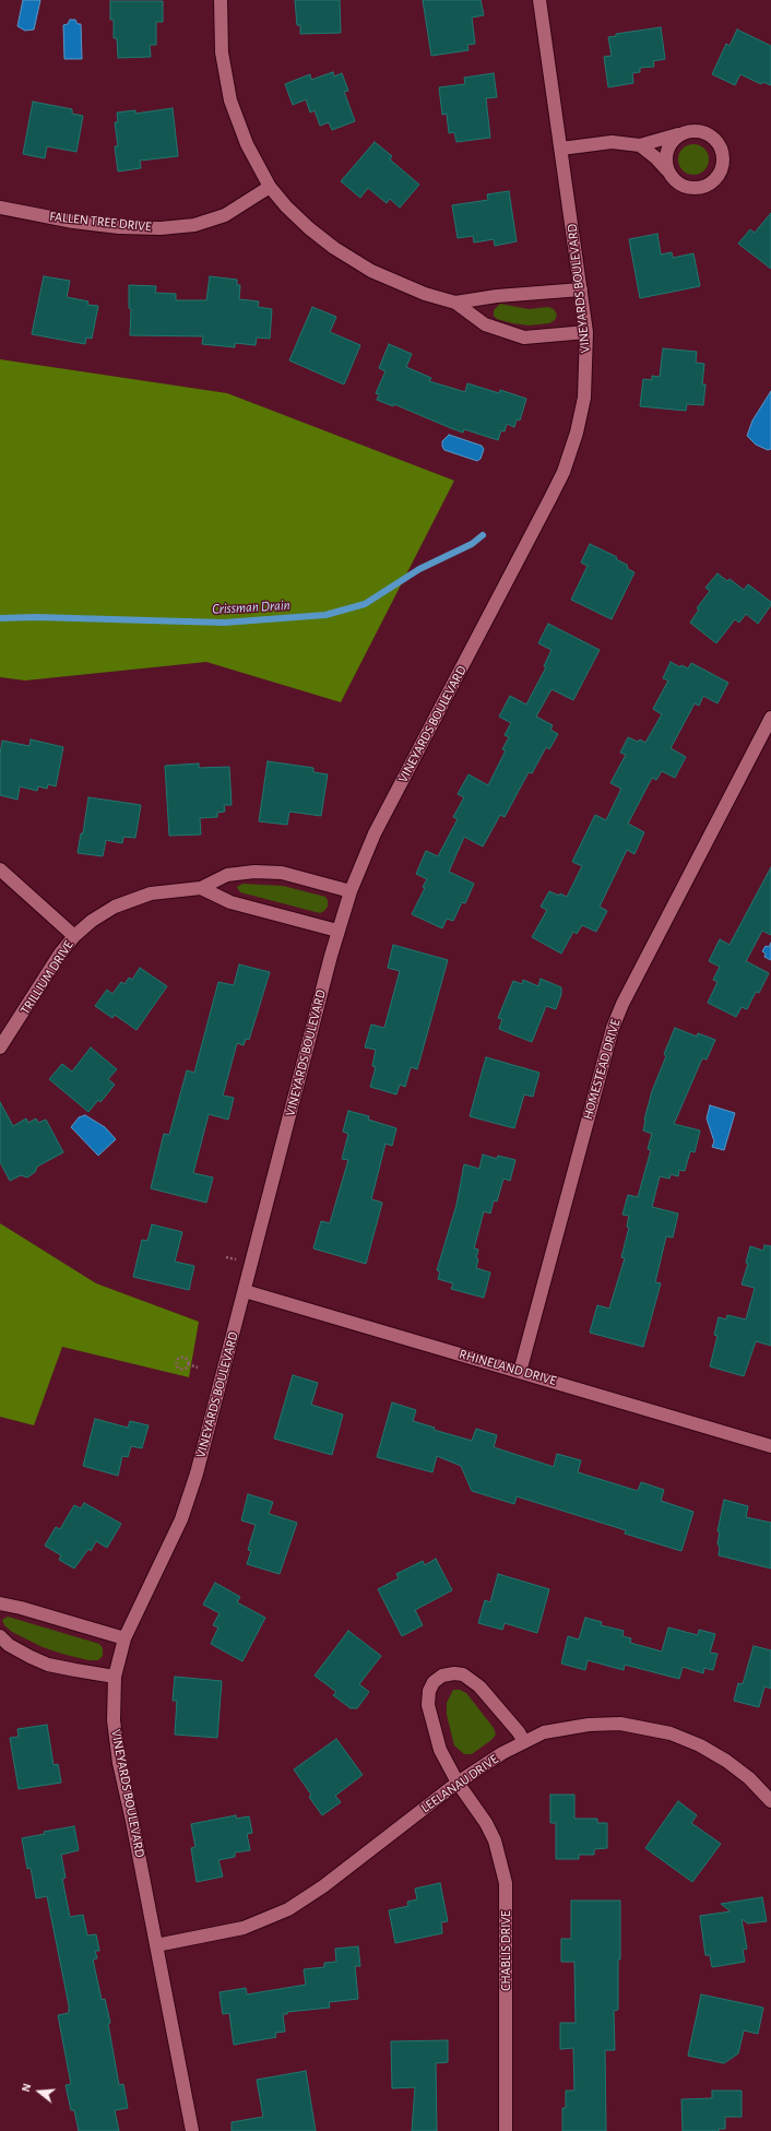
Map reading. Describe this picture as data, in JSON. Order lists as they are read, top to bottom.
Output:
{
  "streets": {
    "street": [
      "FALLEN TREE DRIVE",
      "VINEYARDS BOULEVARD",
      "TRILLIUM DRIVE",
      "HOMESTEAD DRIVE",
      "RHINELAND DRIVE",
      "LEELANAU DRIVE",
      "CHABLIS DRIVE"
    ]
  },
  "crossings": [
    ["VINEYARDS BOULEVARD", "TRILLIUM DRIVE"],
    ["VINEYARDS BOULEVARD", "RHINELAND DRIVE"],
    ["VINEYARDS BOULEVARD", "LEELANAU DRIVE"],
    ["HOMESTEAD DRIVE", "RHINELAND DRIVE"],
    ["LEELANAU DRIVE", "CHABLIS DRIVE"]
  ],
  "water": ["Crissman Drain"],
  "north": "left"
}
